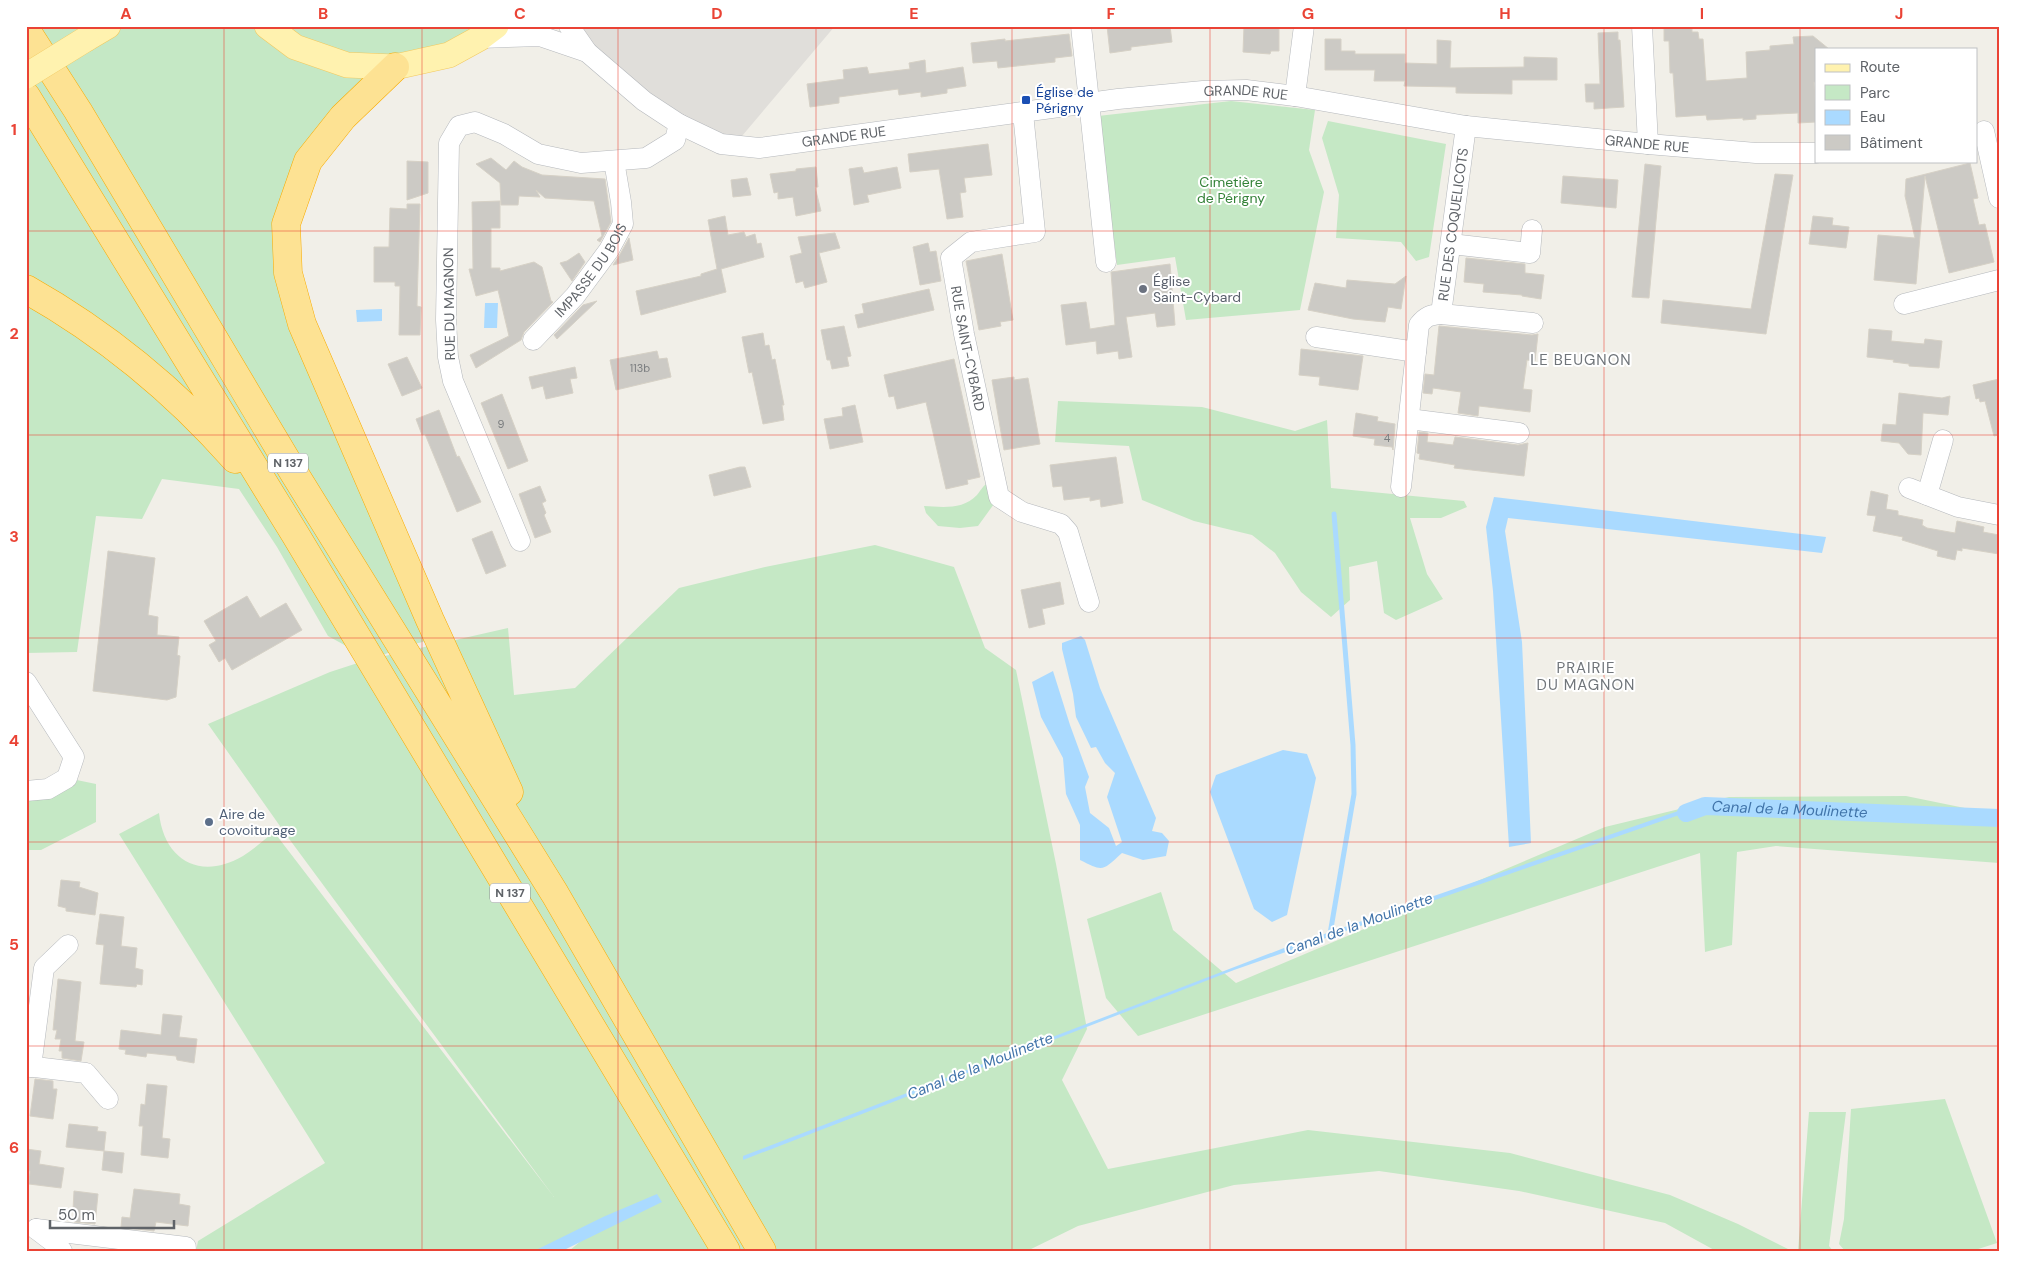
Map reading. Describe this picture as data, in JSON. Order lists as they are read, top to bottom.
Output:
{
  "streets": {
    "highway": ["N 137"],
    "street": [
      "GRANDE RUE",
      "RUE DES COQUELICOTS",
      "IMPASSE DU BOIS",
      "RUE DU MAGNON",
      "RUE SAINT-CYBARD"
    ]
  },
  "crossings": [
    ["GRANDE RUE", "RUE DES COQUELICOTS"],
    ["GRANDE RUE", "RUE SAINT-CYBARD"],
    ["IMPASSE DU BOIS", "RUE DU MAGNON"]
  ],
  "districts": ["LE BEUGNON", "PRAIRIE DU MAGNON"],
  "water": ["Canal de la Moulinette"],
  "parks": ["Cimetière de Périgny"],
  "places": {
    "transit": ["Église de Périgny"],
    "other": ["Église Saint-Cybard", "Aire de covoiturage"]
  },
  "house_numbers": ["113b", "9", "4"],
  "legend": [
    "Route",
    "Parc",
    "Eau",
    "Bâtiment"
  ],
  "scale_bar": "50 m",
  "grid": {
    "columns": [
      "A",
      "B",
      "C",
      "D",
      "E",
      "F",
      "G",
      "H",
      "I",
      "J"
    ],
    "rows": [
      "1",
      "2",
      "3",
      "4",
      "5",
      "6"
    ]
  }
}
